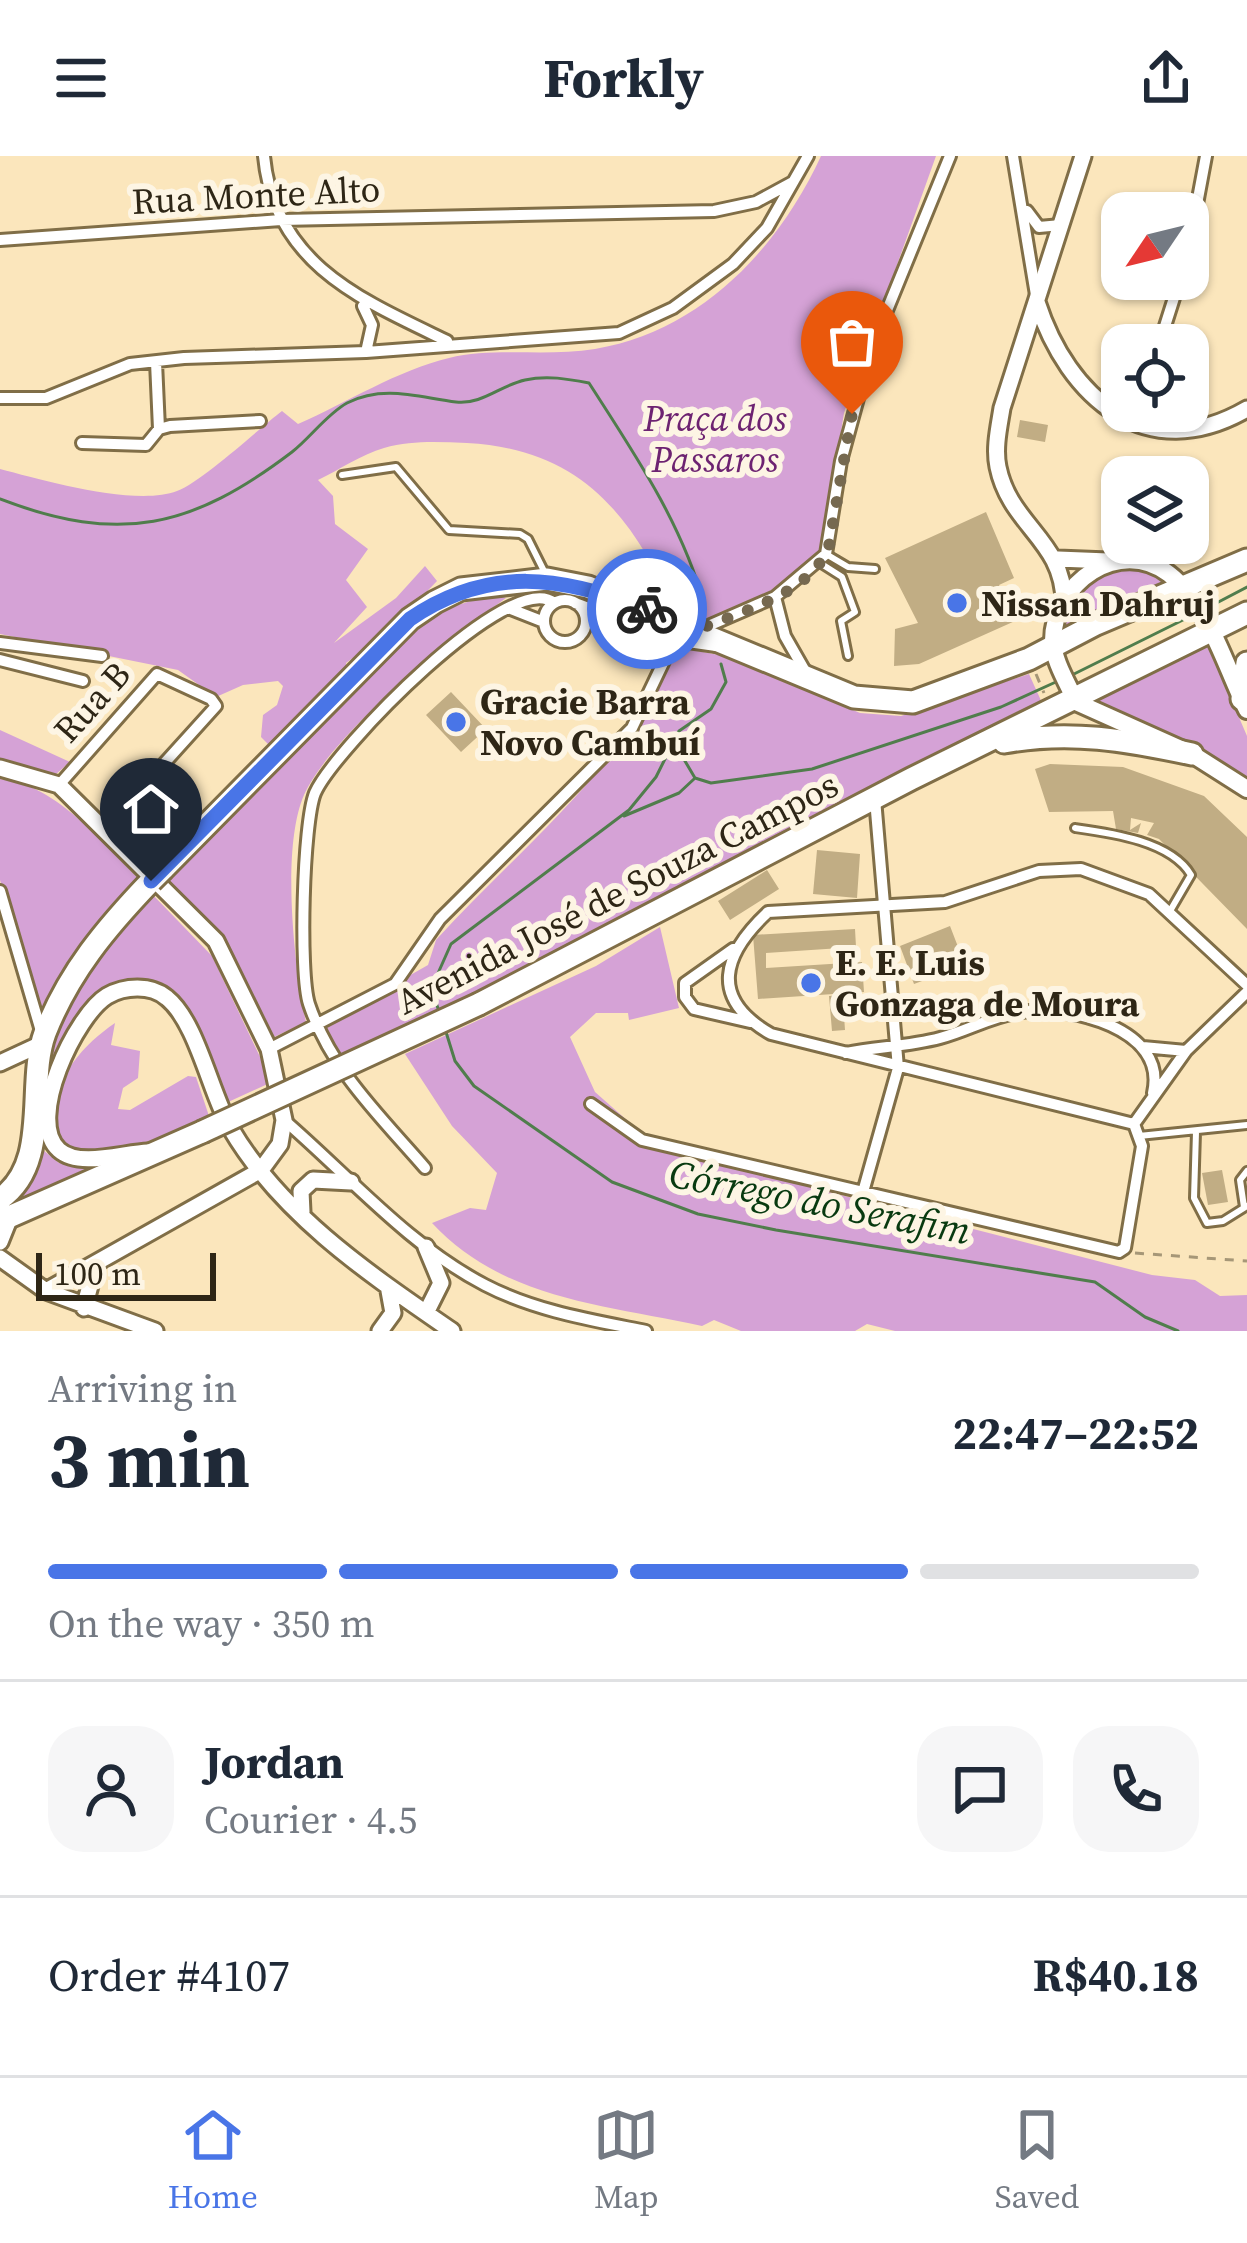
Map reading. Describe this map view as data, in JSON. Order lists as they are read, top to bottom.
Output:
{
  "streets": {
    "highway": ["Avenida José de Souza Campos"],
    "street": ["Rua Monte Alto", "Rua B"]
  },
  "water": ["Córrego do Serafim"],
  "parks": ["Praça dos Passaros"],
  "places": ["Nissan Dahruj", "Gracie Barra Novo Cambuí", "E. E. Luis Gonzaga de Moura"],
  "scale_bar": "100 m",
  "north": "bottom left",
  "page": {
    "header": "Forkly",
    "scale": "100 m",
    "heading": ["3 min", "Arriving in", "22:47–22:52"],
    "panel": [
      "Jordan",
      "Courier · 4.5",
      "Order #4107",
      "R$40.18"
    ],
    "bar": "On the way · 350 m",
    "tabs": ["Home", "Map", "Saved"]
  }
}
